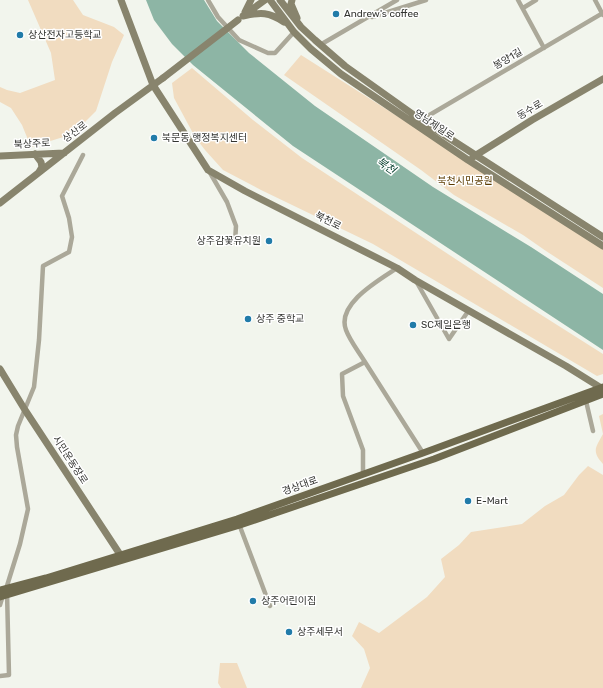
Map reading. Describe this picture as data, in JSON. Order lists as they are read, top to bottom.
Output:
{
  "streets": {
    "main road": ["경상대로"],
    "street": [
      "봉양1길",
      "동수로",
      "영남제일로",
      "상산로",
      "북상주로",
      "북천로",
      "시민운동장로"
    ]
  },
  "crossings": [
    ["봉양1길", "영남제일로"],
    ["동수로", "영남제일로"],
    ["상산로", "북상주로"],
    ["상산로", "북천로"],
    ["북천로", "경상대로"],
    ["시민운동장로", "경상대로"]
  ],
  "water": ["북천"],
  "parks": ["북천시민공원"],
  "places": [
    "Andrew's coffee",
    "상산전자고등학교",
    "북문동 행정복지센터",
    "상주감꽃유치원",
    "상주 중학교",
    "SC제일은행",
    "E-Mart",
    "상주어린이집",
    "상주세무서"
  ]
}
